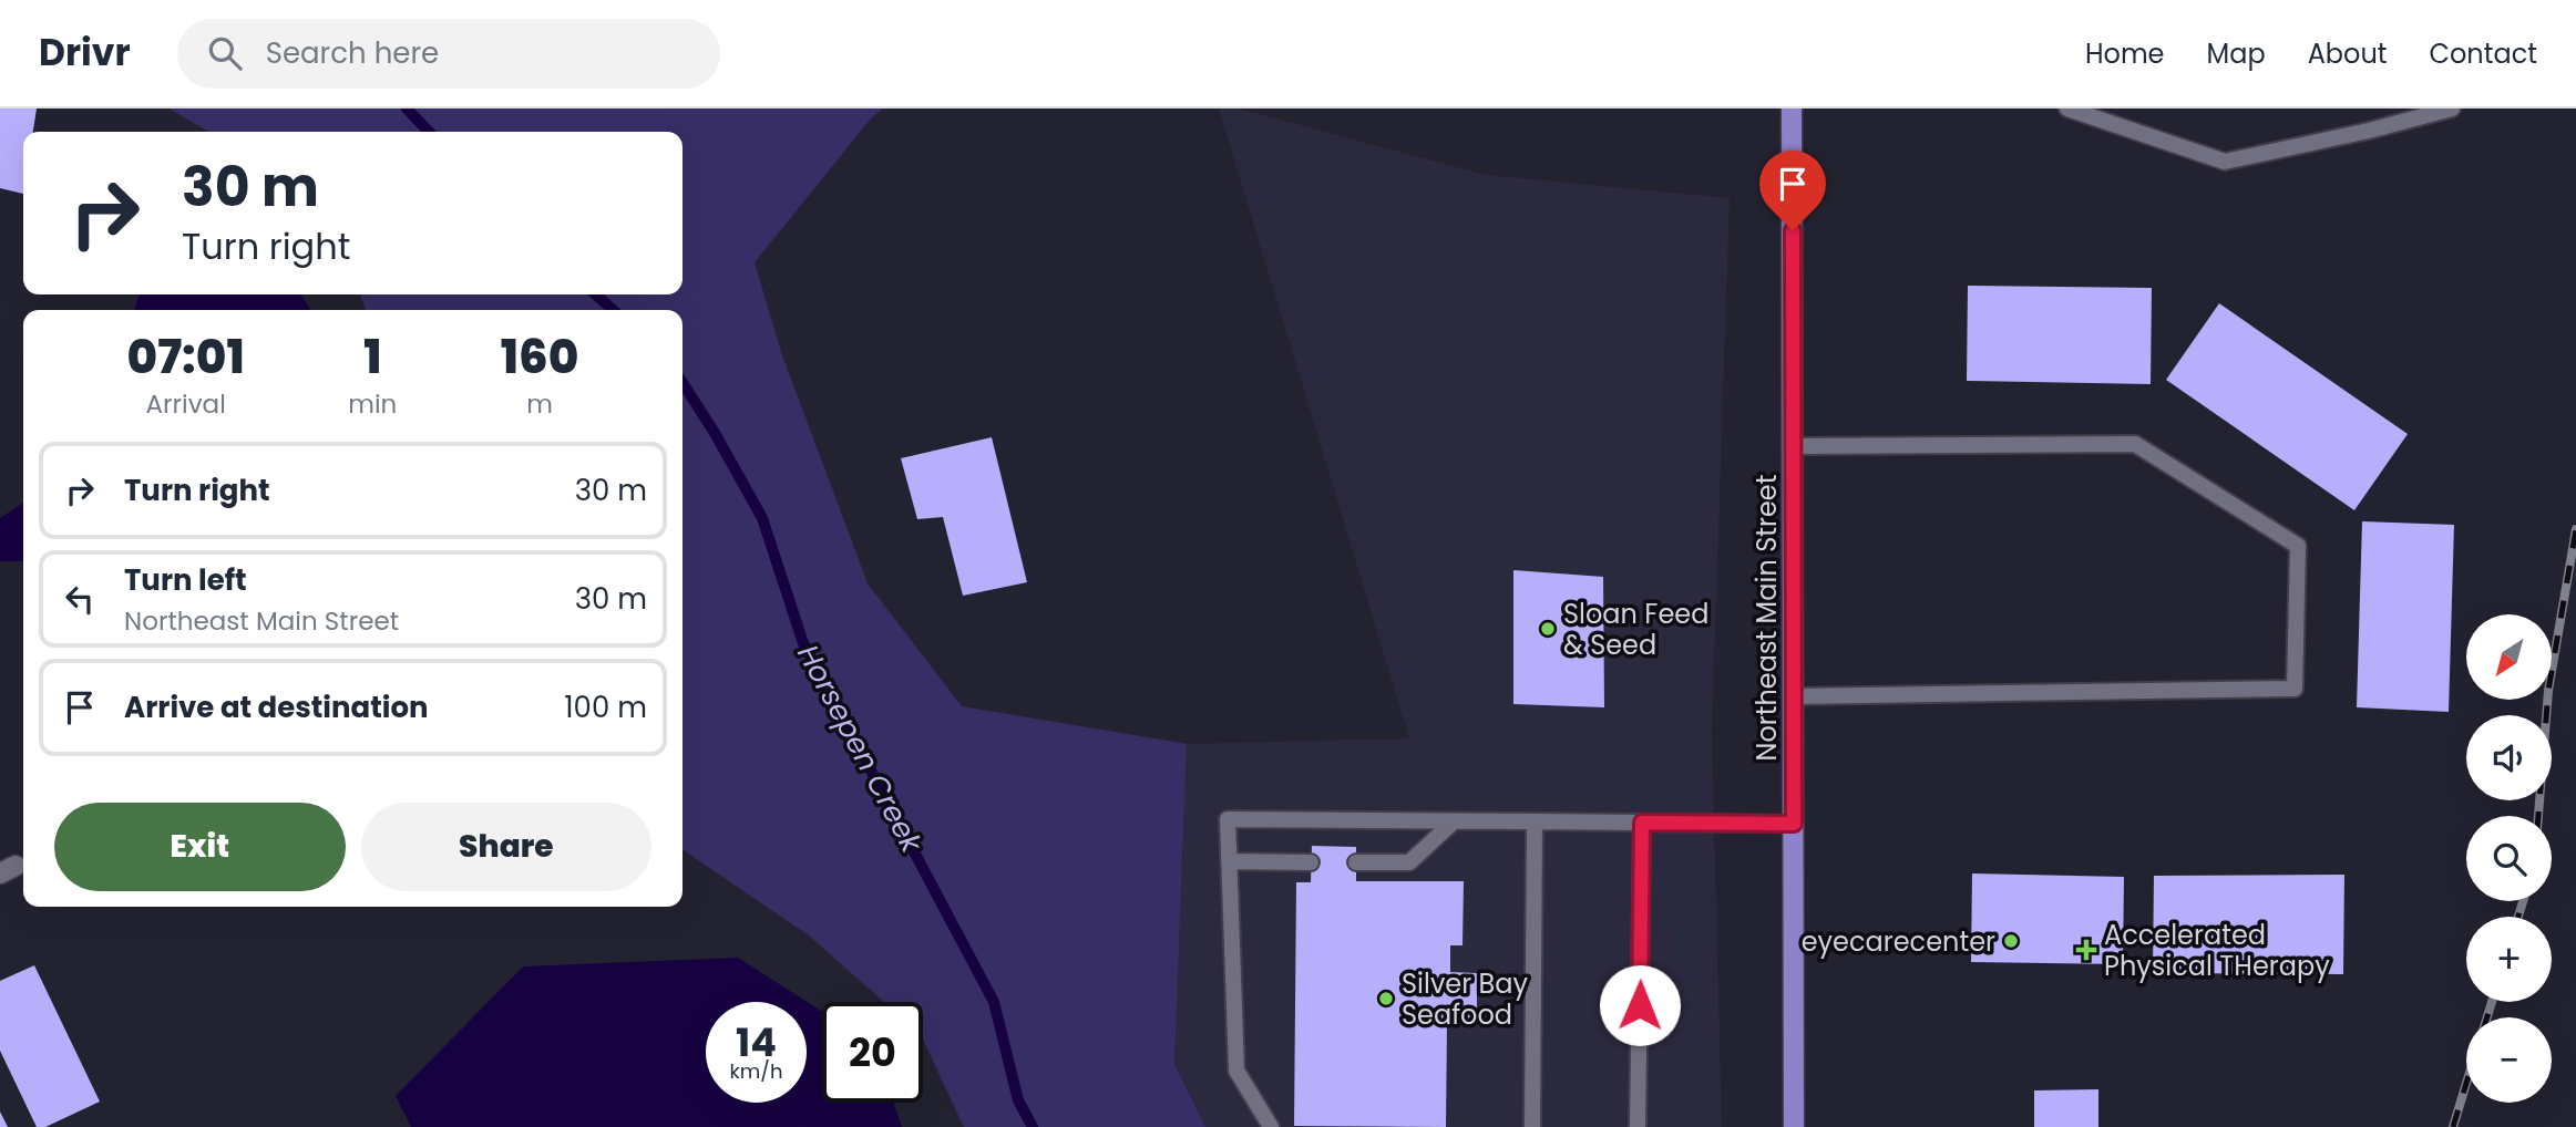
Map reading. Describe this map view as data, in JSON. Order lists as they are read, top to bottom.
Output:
{
  "streets": {
    "main road": ["Northeast Main Street"]
  },
  "water": ["Horsepen Creek"],
  "places": {
    "other": ["Sloan Feed & Seed", "eyecarecenter", "Silver Bay Seafood"],
    "health": ["Accelerated Physical THerapy"]
  },
  "north": "bottom left",
  "page": {
    "header": "Drivr",
    "search": "Search here",
    "nav": [
      "Home",
      "Map",
      "About",
      "Contact"
    ],
    "turn": ["30 m", "Turn right"],
    "eta": [
      "07:01",
      "Arrival",
      "1",
      "min",
      "160",
      "m"
    ],
    "list": [
      {
        "name": "Turn right",
        "value": "30 m"
      },
      {
        "name": "Turn left",
        "note": "Northeast Main Street",
        "value": "30 m"
      },
      {
        "name": "Arrive at destination",
        "value": "100 m"
      }
    ],
    "map_buttons": ["+", "−"],
    "buttons": ["Exit", "Share"],
    "speed": "14 km/h",
    "limit": "20"
  }
}
